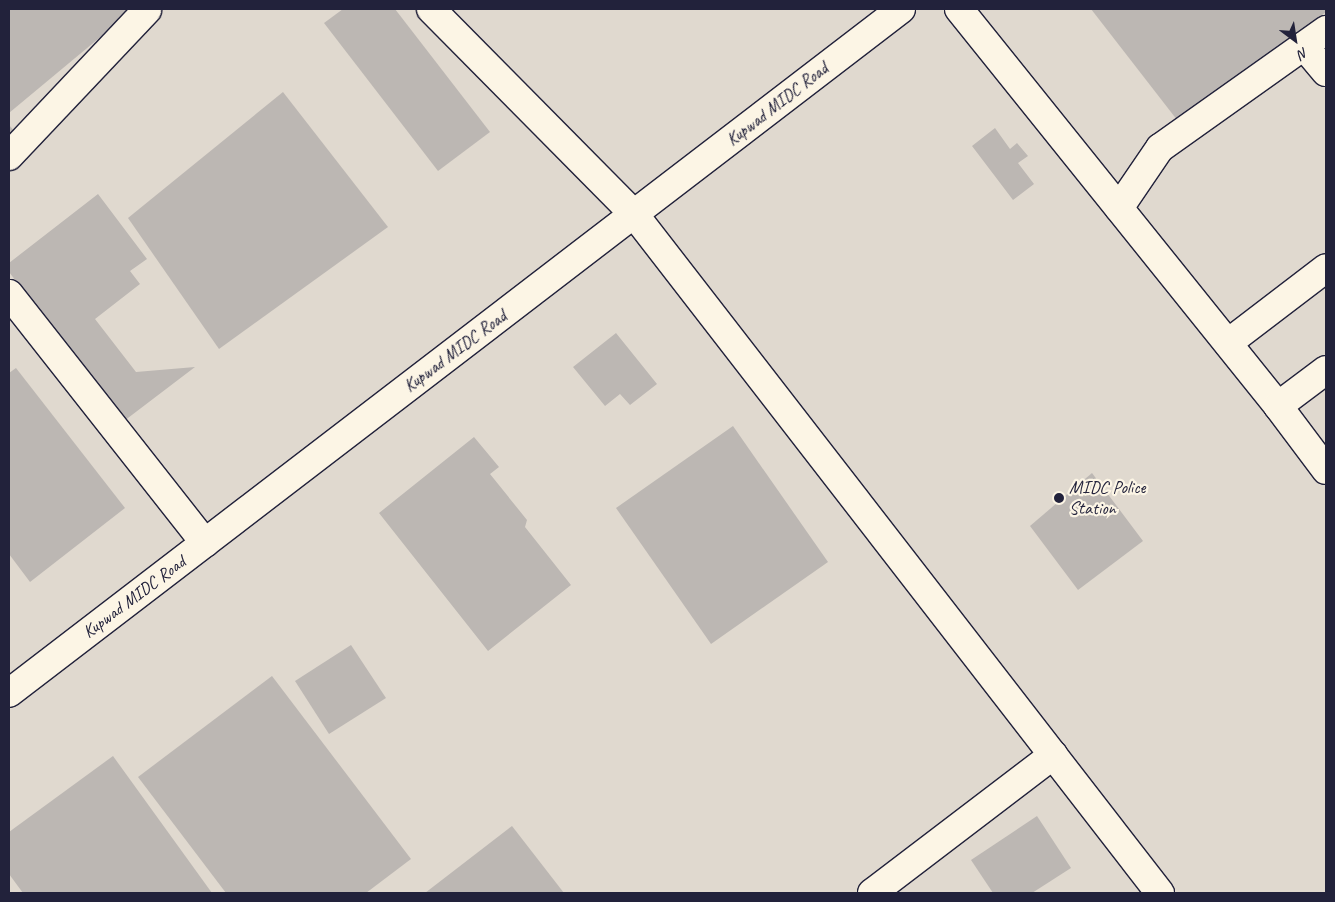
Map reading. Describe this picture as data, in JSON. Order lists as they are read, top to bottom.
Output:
{
  "streets": {
    "street": ["Kupwad MIDC Road"]
  },
  "places": ["MIDC Police Station"],
  "north": "bottom right"
}
